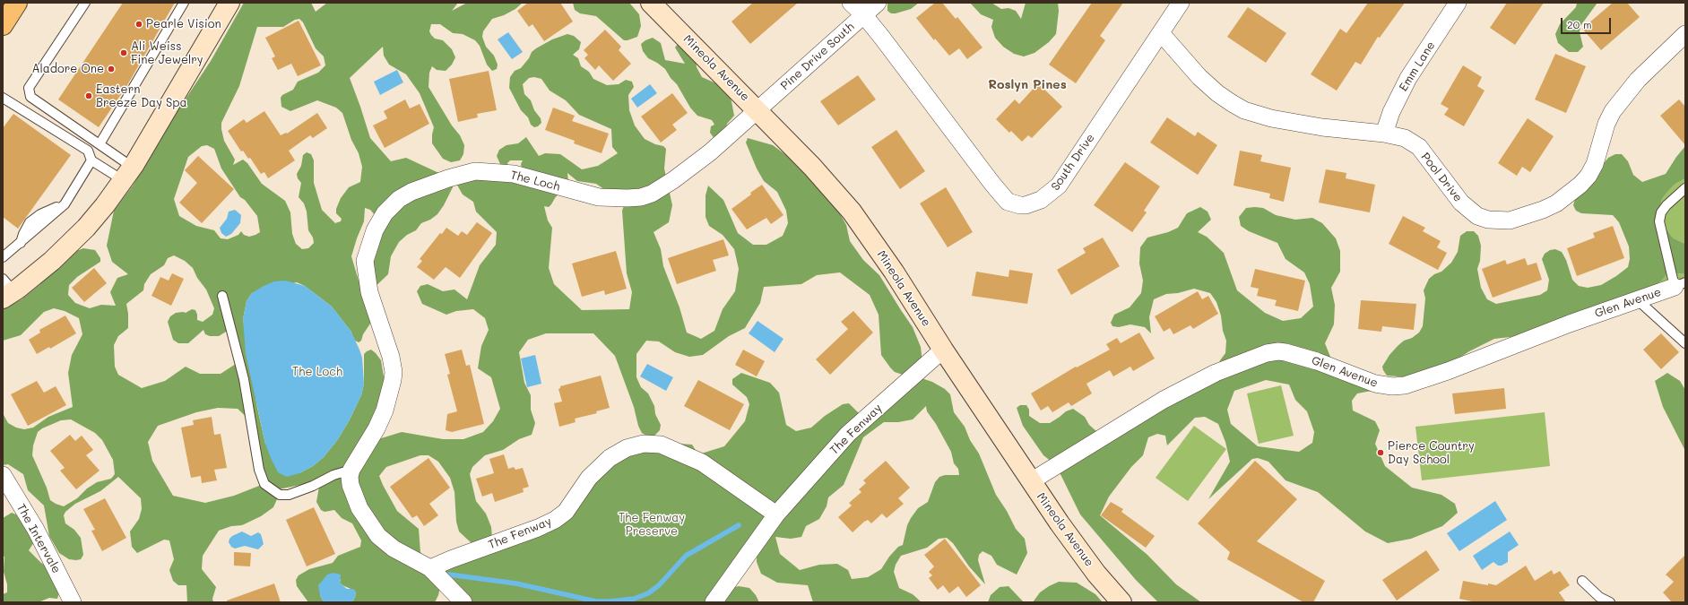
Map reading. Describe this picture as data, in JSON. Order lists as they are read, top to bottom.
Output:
{
  "streets": {
    "main road": ["Mineola Avenue"],
    "street": [
      "Pine Drive South",
      "Emm Lane",
      "South Drive",
      "Pool Drive",
      "The Loch",
      "Glen Avenue",
      "The Fenway",
      "The Intervale"
    ]
  },
  "crossings": [
    ["Pine Drive South", "Mineola Avenue"],
    ["Pine Drive South", "South Drive"],
    ["Pine Drive South", "The Loch"],
    ["Emm Lane", "Pool Drive"],
    ["Mineola Avenue", "The Loch"],
    ["Mineola Avenue", "Glen Avenue"],
    ["Mineola Avenue", "The Fenway"],
    ["South Drive", "Pool Drive"]
  ],
  "districts": ["Roslyn Pines"],
  "parks": ["The Loch", "The Fenway Preserve"],
  "places": [
    "Pearle Vision",
    "Ali Weiss Fine Jewelry",
    "Aladore One",
    "Eastern Breeze Day Spa",
    "Pierce Country Day School"
  ],
  "scale_bar": "20 m"
}
